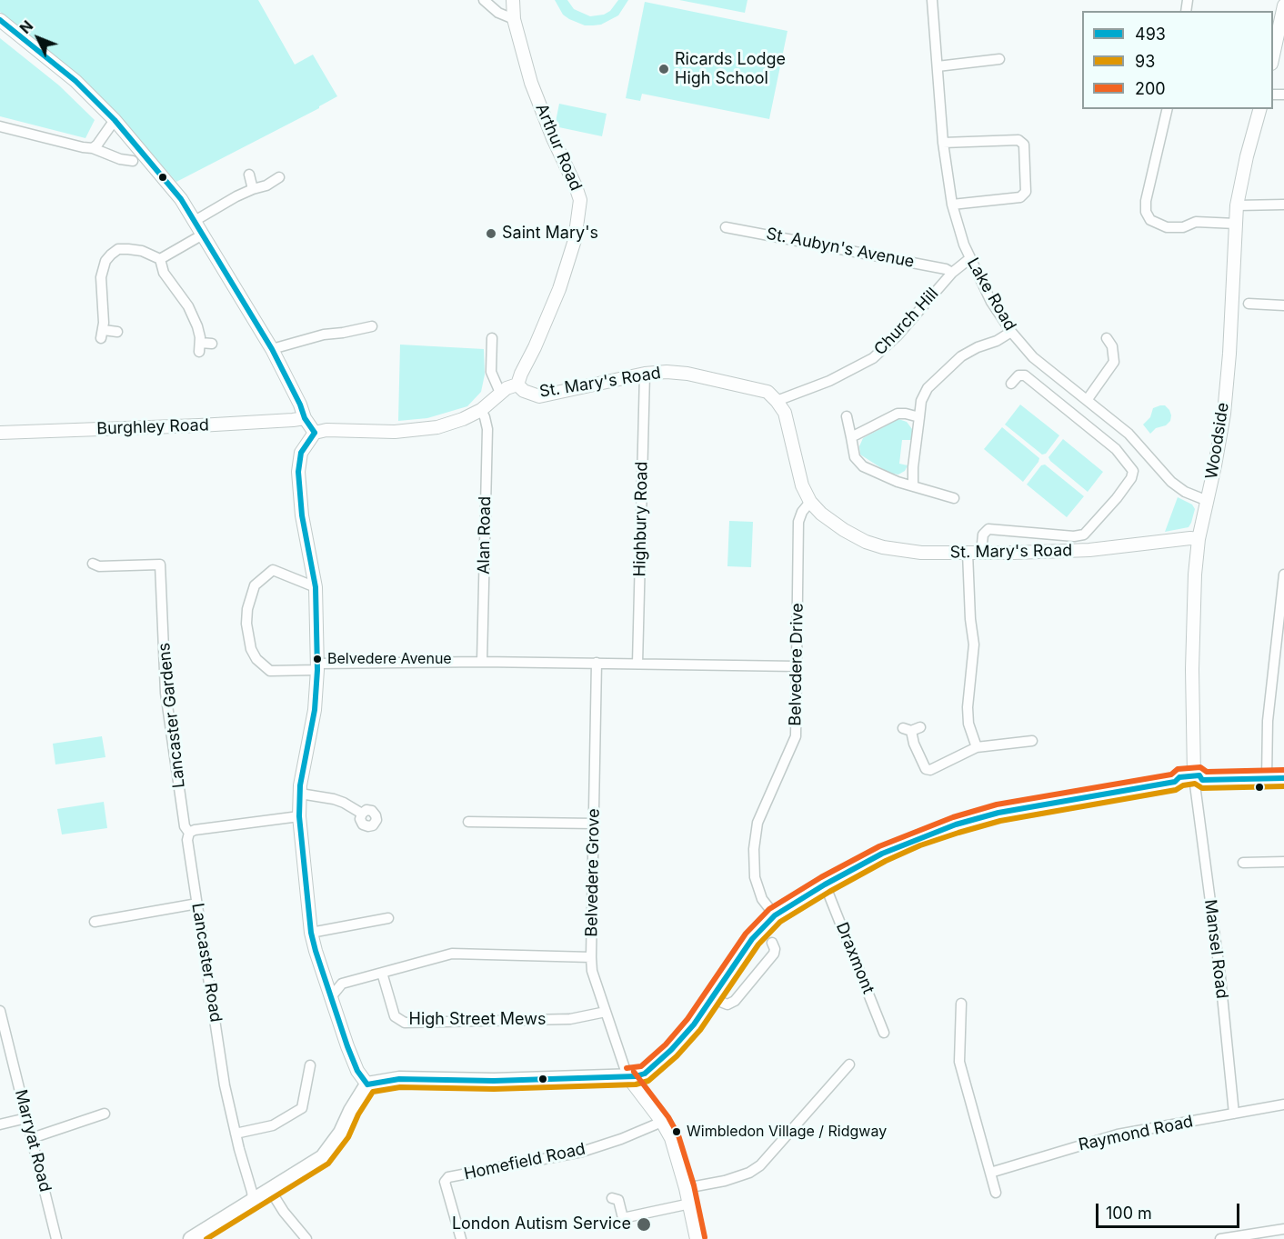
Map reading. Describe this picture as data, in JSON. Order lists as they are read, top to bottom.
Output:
{
  "streets": {
    "street": [
      "Arthur Road",
      "St. Aubyn's Avenue",
      "Lake Road",
      "Church Hill",
      "St. Mary's Road",
      "Burghley Road",
      "Woodside",
      "Highbury Road",
      "Alan Road",
      "Belvedere Drive",
      "Lancaster Gardens",
      "Belvedere Grove",
      "Mansel Road",
      "Draxmont",
      "Lancaster Road",
      "High Street Mews",
      "Raymond Road",
      "Marryat Road",
      "Homefield Road"
    ]
  },
  "crossings": [
    ["Arthur Road", "St. Mary's Road"],
    ["St. Aubyn's Avenue", "Church Hill"],
    ["Lake Road", "Church Hill"],
    ["Lake Road", "Woodside"],
    ["Church Hill", "St. Mary's Road"],
    ["St. Mary's Road", "Woodside"],
    ["St. Mary's Road", "Highbury Road"],
    ["St. Mary's Road", "Alan Road"],
    ["St. Mary's Road", "Belvedere Drive"],
    ["Woodside", "Mansel Road"],
    ["Lancaster Gardens", "Lancaster Road"],
    ["Belvedere Grove", "High Street Mews"],
    ["Mansel Road", "Raymond Road"]
  ],
  "places": [
    "Ricards Lodge High School",
    "Saint Mary's",
    "Belvedere Avenue",
    "Wimbledon Village / Ridgway",
    "London Autism Service"
  ],
  "lines": ["transit line 493", "transit line 200", "transit line 93"],
  "legend": ["493", "93", "200"],
  "scale_bar": "100 m",
  "north": "top left"
}
